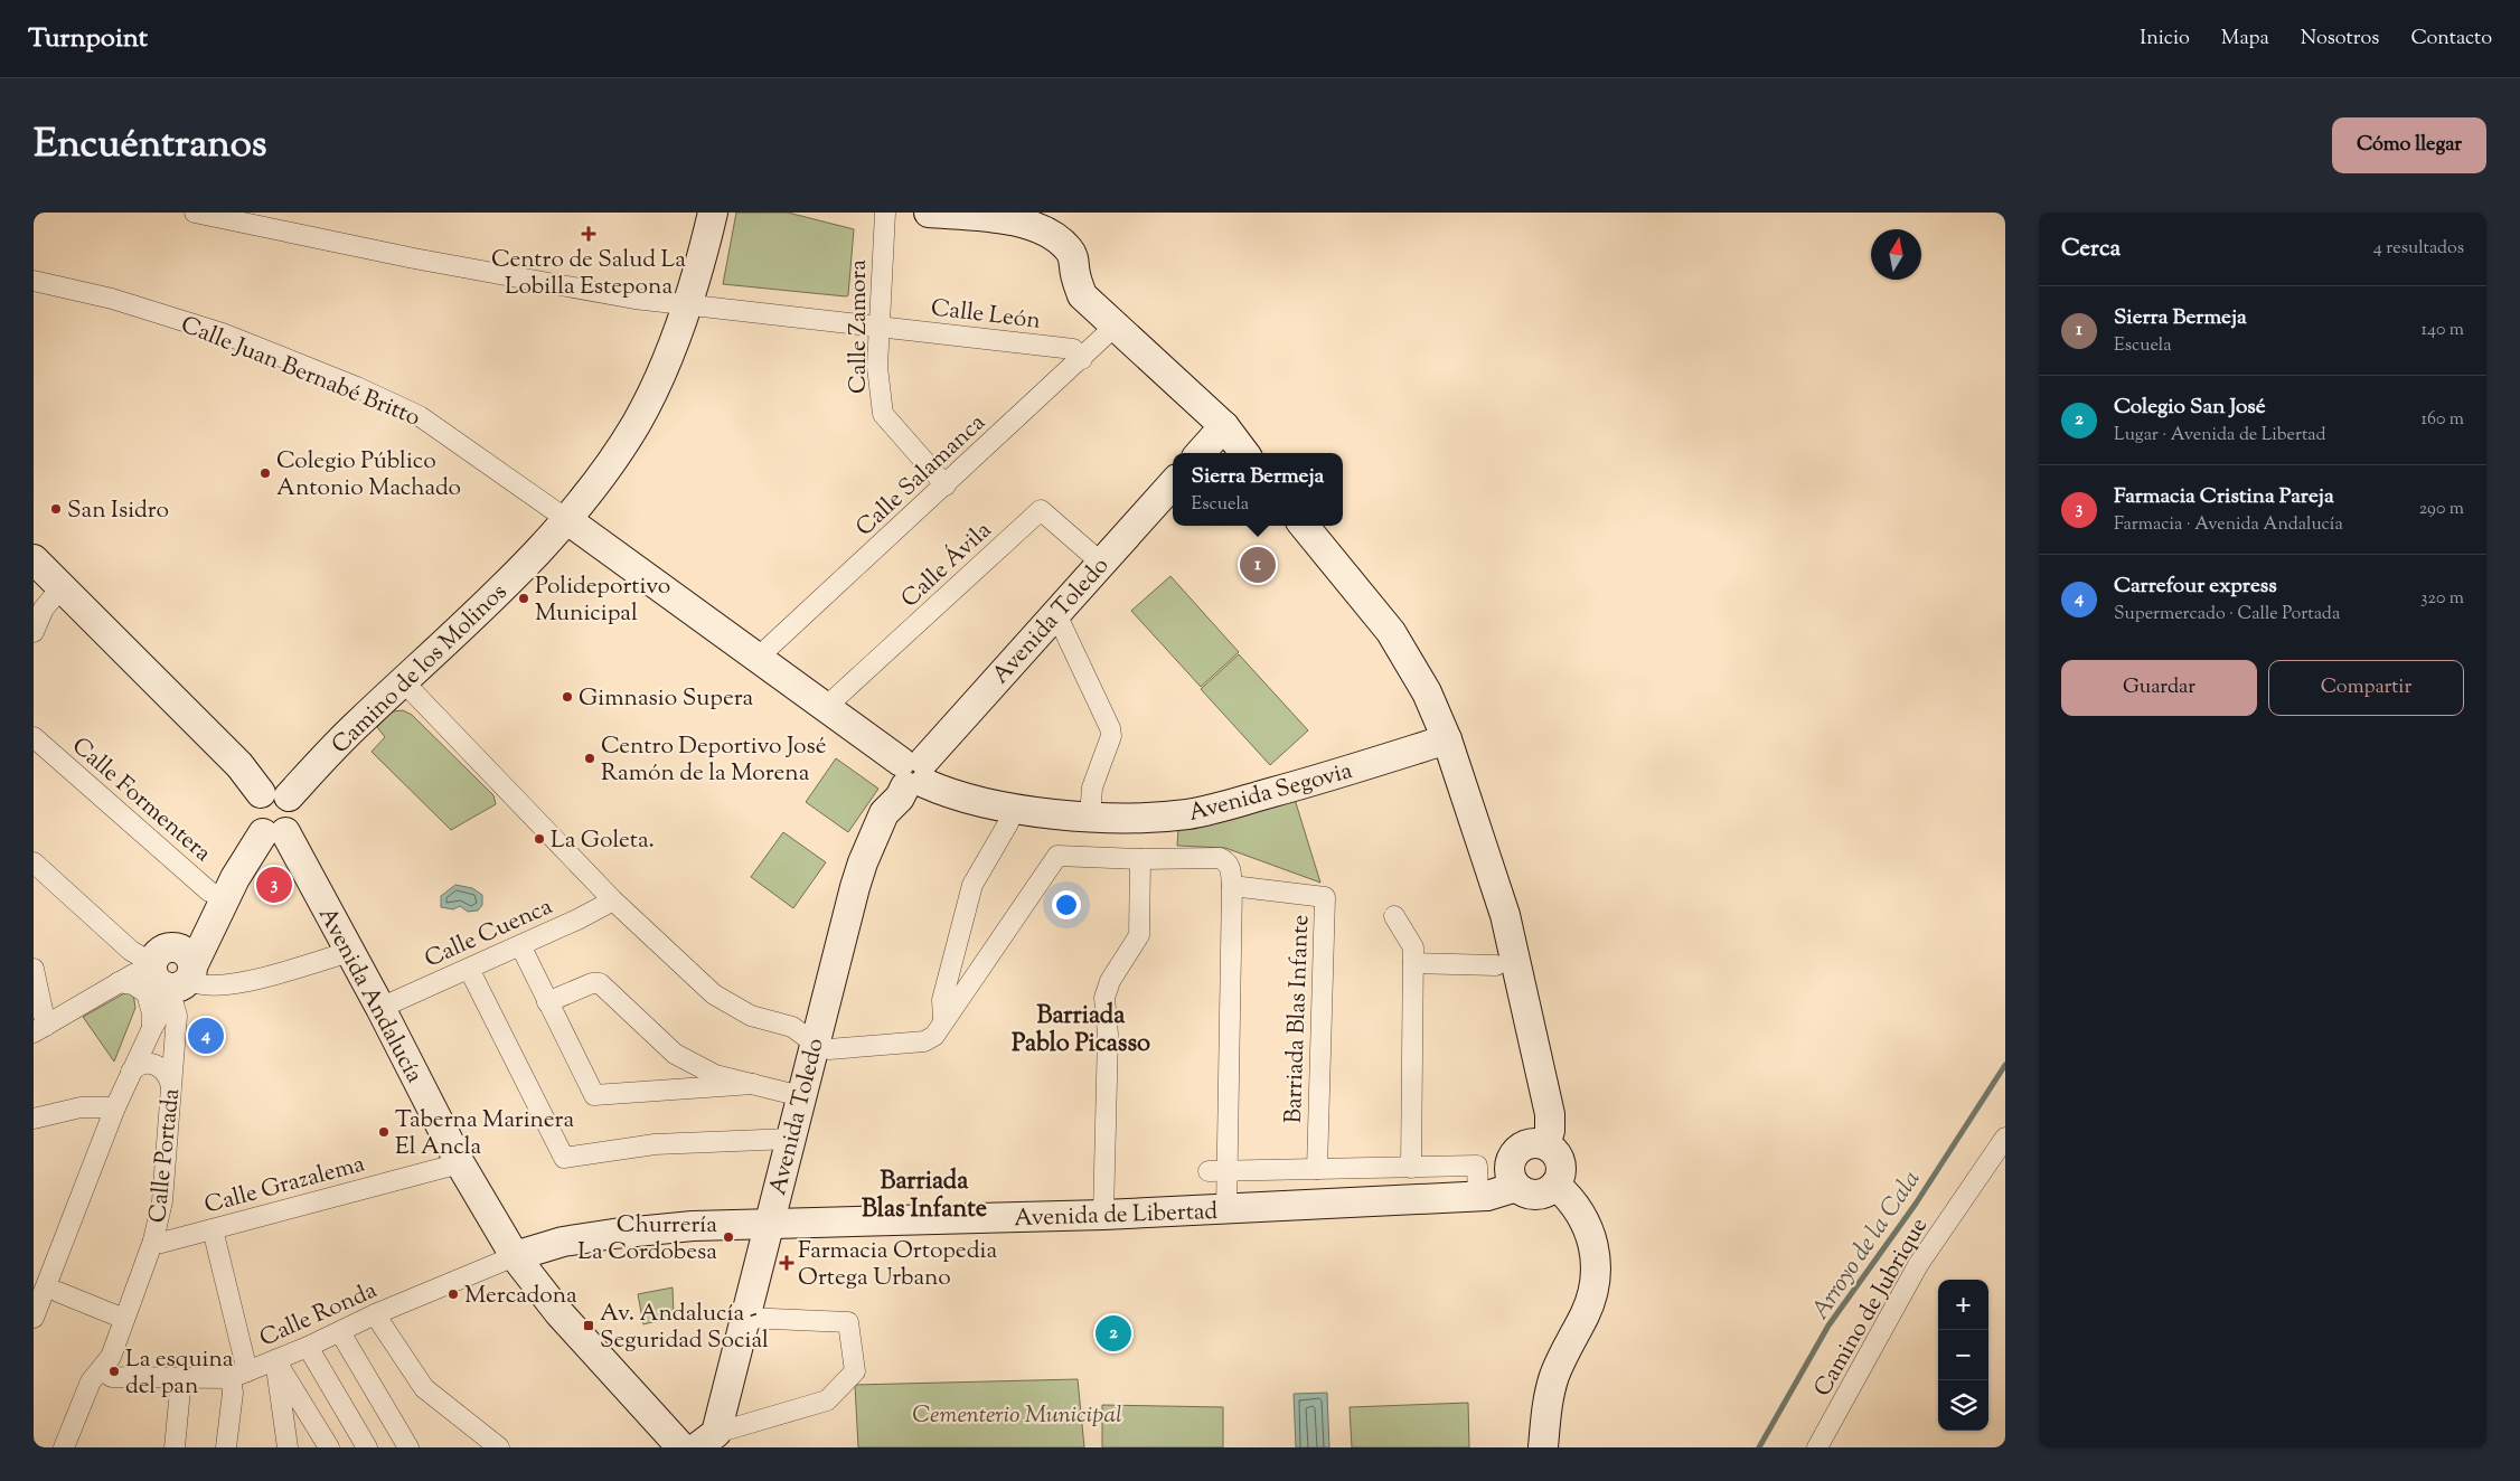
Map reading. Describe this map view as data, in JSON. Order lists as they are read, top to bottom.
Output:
{
  "streets": {
    "street": [
      "Calle León",
      "Calle Zamora",
      "Calle Juan Bernabé Britto",
      "Calle Salamanca",
      "Calle Ávila",
      "Avenida Toledo",
      "Camino de los Molinos",
      "Avenida Segovia",
      "Calle Formentera",
      "Calle Cuenca",
      "Avenida Andalucía",
      "Barriada Blas Infante",
      "Calle Portada",
      "Calle Grazalema",
      "Avenida de Libertad",
      "Camino de Jubrique",
      "Calle Ronda"
    ]
  },
  "crossings": [
    ["Calle León", "Calle Zamora"],
    ["Calle León", "Calle Salamanca"],
    ["Calle León", "Camino de los Molinos"],
    ["Calle Zamora", "Calle Salamanca"],
    ["Calle Juan Bernabé Britto", "Calle Salamanca"],
    ["Calle Juan Bernabé Britto", "Calle Ávila"],
    ["Calle Juan Bernabé Britto", "Avenida Toledo"],
    ["Calle Juan Bernabé Britto", "Camino de los Molinos"],
    ["Calle Juan Bernabé Britto", "Avenida Segovia"],
    ["Calle Ávila", "Avenida Toledo"],
    ["Avenida Toledo", "Avenida Segovia"],
    ["Avenida Toledo", "Avenida de Libertad"],
    ["Camino de los Molinos", "Avenida Andalucía"],
    ["Calle Cuenca", "Avenida Andalucía"],
    ["Avenida Andalucía", "Calle Grazalema"],
    ["Avenida Andalucía", "Avenida de Libertad"],
    ["Avenida Andalucía", "Calle Ronda"],
    ["Calle Portada", "Calle Grazalema"],
    ["Calle Portada", "Calle Ronda"],
    ["Avenida de Libertad", "Calle Ronda"]
  ],
  "districts": ["Barriada Pablo Picasso", "Barriada Blas Infante"],
  "water": ["Arroyo de la Cala"],
  "parks": ["Cementerio Municipal"],
  "places": {
    "health": ["Centro de Salud La Lobilla Estepona", "Farmacia Ortopedia Ortega Urbano"],
    "other": [
      "Colegio Público Antonio Machado",
      "San Isidro",
      "Polideportivo Municipal",
      "Gimnasio Supera",
      "Centro Deportivo José Ramón de la Morena",
      "La Goleta.",
      "Taberna Marinera El Ancla",
      "Churrería La Cordobesa",
      "Mercadona",
      "La esquina del pan"
    ],
    "transit": ["Av. Andalucía - Seguridad Social"]
  },
  "north": "top",
  "page": {
    "header": "Turnpoint",
    "nav": [
      "Inicio",
      "Mapa",
      "Nosotros",
      "Contacto"
    ],
    "title": "Encuéntranos",
    "buttons": [
      "Cómo llegar",
      ["Guardar", "Compartir"]
    ],
    "heading": ["Cerca", "4 resultados"],
    "list": [
      {
        "mark": "1",
        "name": "Sierra Bermeja",
        "note": "Escuela",
        "value": "140 m"
      },
      {
        "mark": "2",
        "name": "Colegio San José",
        "note": "Lugar · Avenida de Libertad",
        "value": "160 m"
      },
      {
        "mark": "3",
        "name": "Farmacia Cristina Pareja",
        "note": "Farmacia · Avenida Andalucía",
        "value": "290 m"
      },
      {
        "mark": "4",
        "name": "Carrefour express",
        "note": "Supermercado · Calle Portada",
        "value": "320 m"
      }
    ],
    "popup": ["Sierra Bermeja", "Escuela"],
    "pins": [
      "1",
      "3",
      "4",
      "2"
    ],
    "map_buttons": ["+", "−"]
  }
}
